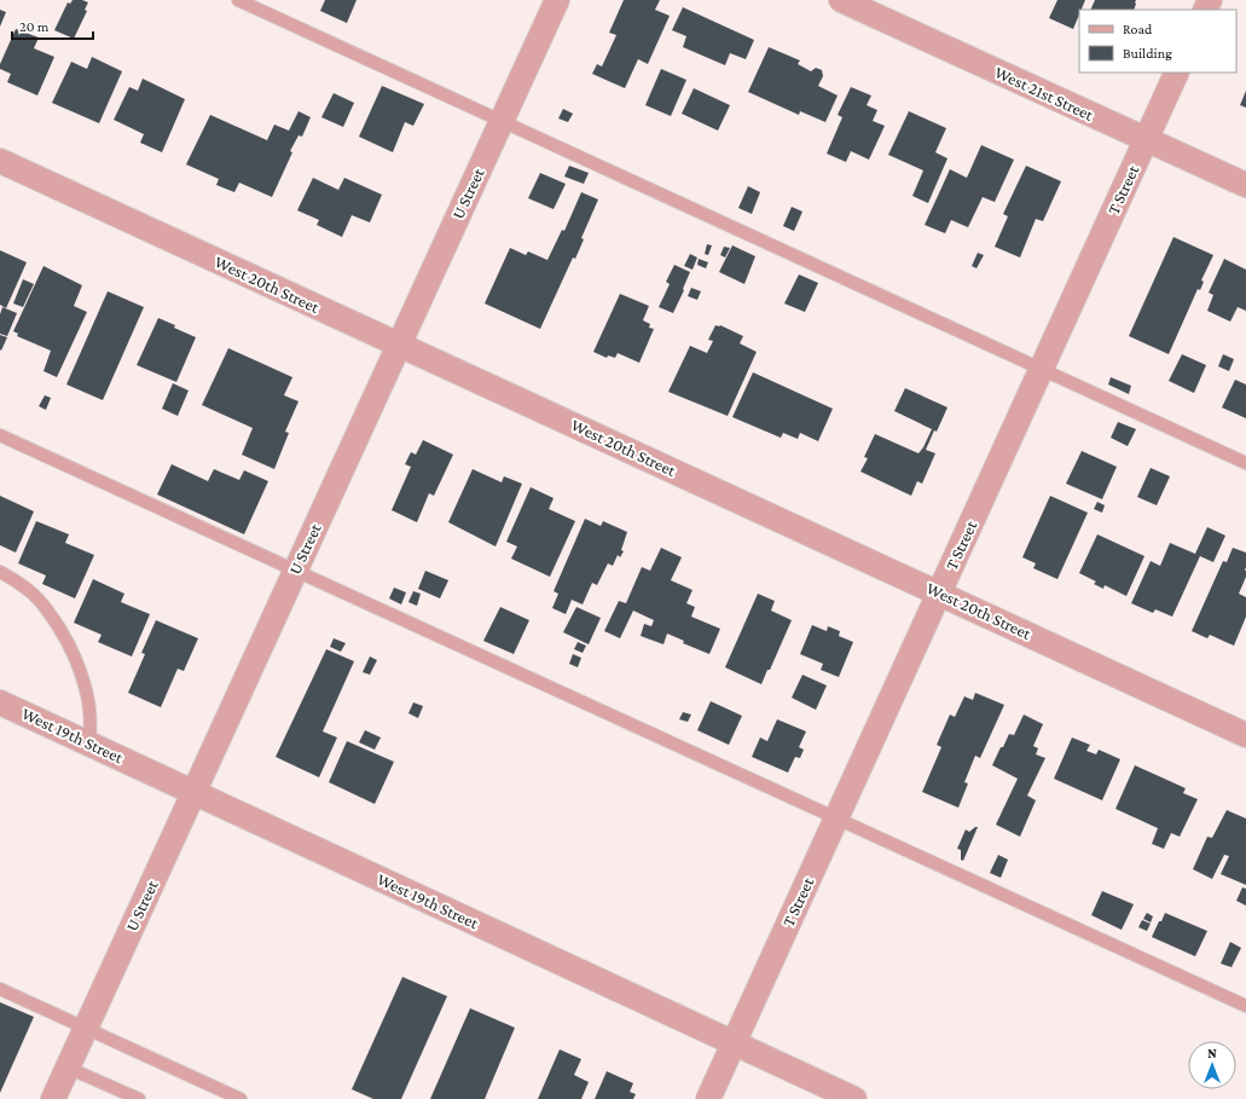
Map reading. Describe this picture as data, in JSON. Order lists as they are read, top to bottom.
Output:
{
  "streets": {
    "street": [
      "West 21st Street",
      "T Street",
      "U Street",
      "West 20th Street",
      "West 19th Street"
    ]
  },
  "crossings": [
    ["West 21st Street", "T Street"],
    ["T Street", "West 20th Street"],
    ["T Street", "West 19th Street"],
    ["U Street", "West 20th Street"],
    ["U Street", "West 19th Street"]
  ],
  "legend": ["Road", "Building"],
  "scale_bar": "20 m",
  "north": "top"
}
